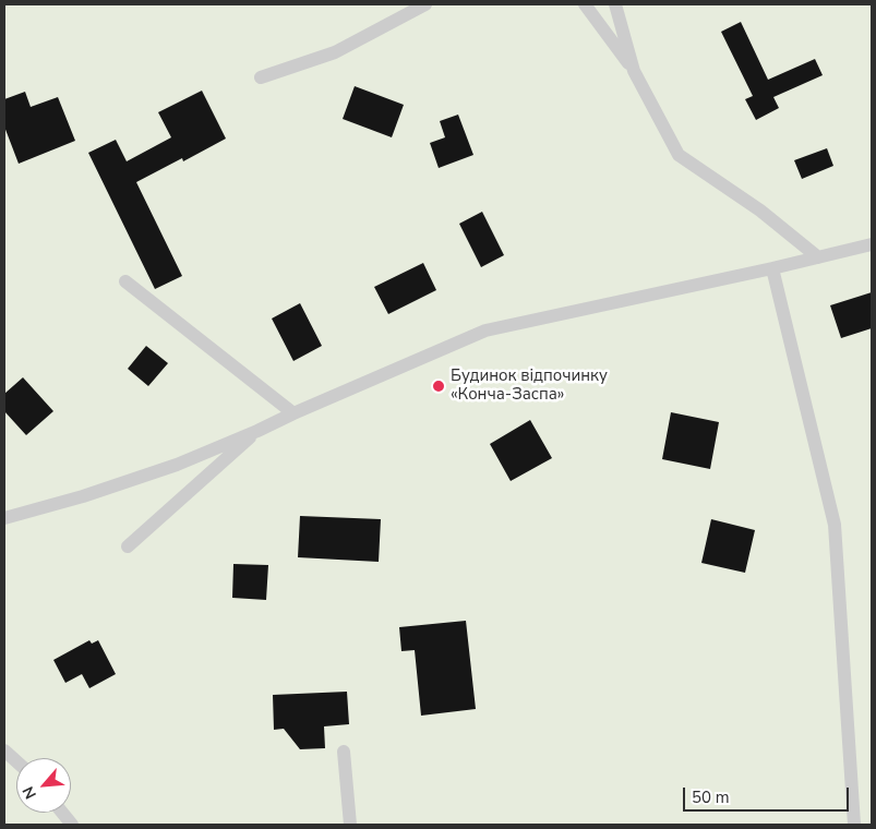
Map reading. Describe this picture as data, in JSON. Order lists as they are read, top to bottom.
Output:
{
  "places": ["Будинок відпочинку «Конча-Заспа»"],
  "scale_bar": "50 m",
  "north": "bottom left"
}
